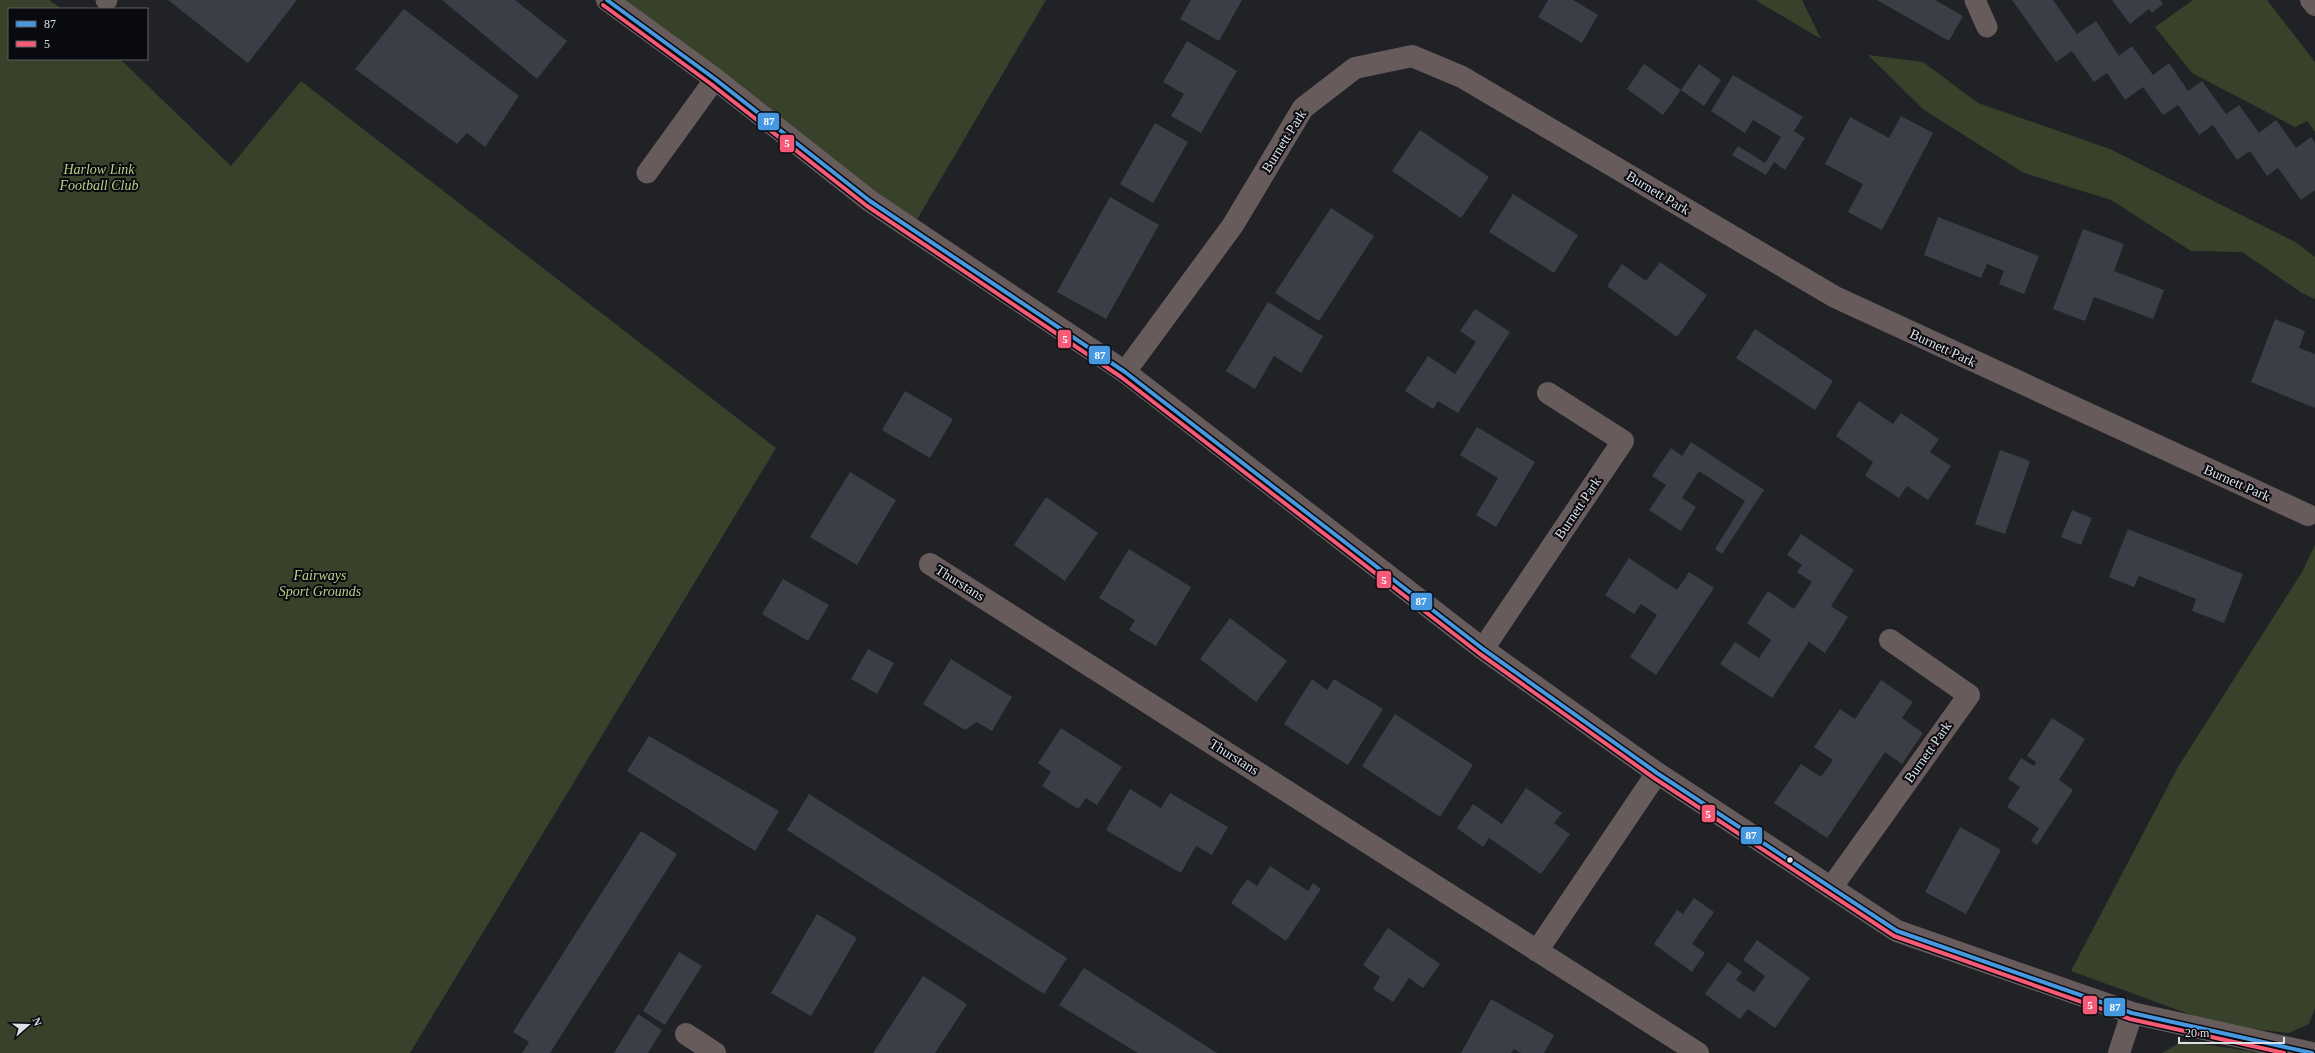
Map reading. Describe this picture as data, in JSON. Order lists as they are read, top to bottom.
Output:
{
  "streets": {
    "street": ["Burnett Park", "Thurstans"]
  },
  "parks": ["Harlow Link Football Club", "Fairways Sport Grounds"],
  "lines": ["transit line 87", "transit line 5"],
  "legend": ["87", "5"],
  "scale_bar": "20 m",
  "north": "right"
}
